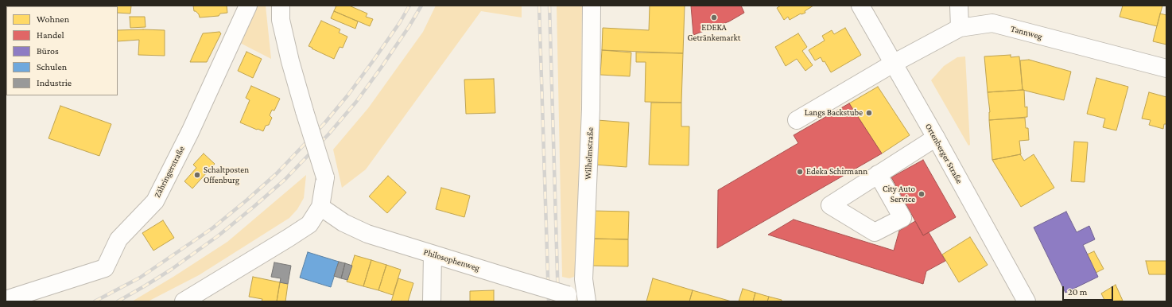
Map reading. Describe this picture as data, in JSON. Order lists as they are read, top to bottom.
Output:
{
  "streets": {
    "street": [
      "Tannweg",
      "Wilhelmstraße",
      "Ortenberger Straße",
      "Zähringerstraße",
      "Philosophenweg"
    ]
  },
  "crossings": [
    ["Tannweg", "Ortenberger Straße"],
    ["Wilhelmstraße", "Philosophenweg"]
  ],
  "places": [
    "EDEKA Getränkemarkt",
    "Langs Backstube",
    "Edeka Schirmann",
    "Schaltposten Offenburg",
    "City Auto Service"
  ],
  "legend": [
    "Wohnen",
    "Handel",
    "Büros",
    "Schulen",
    "Industrie"
  ],
  "scale_bar": "20 m"
}
